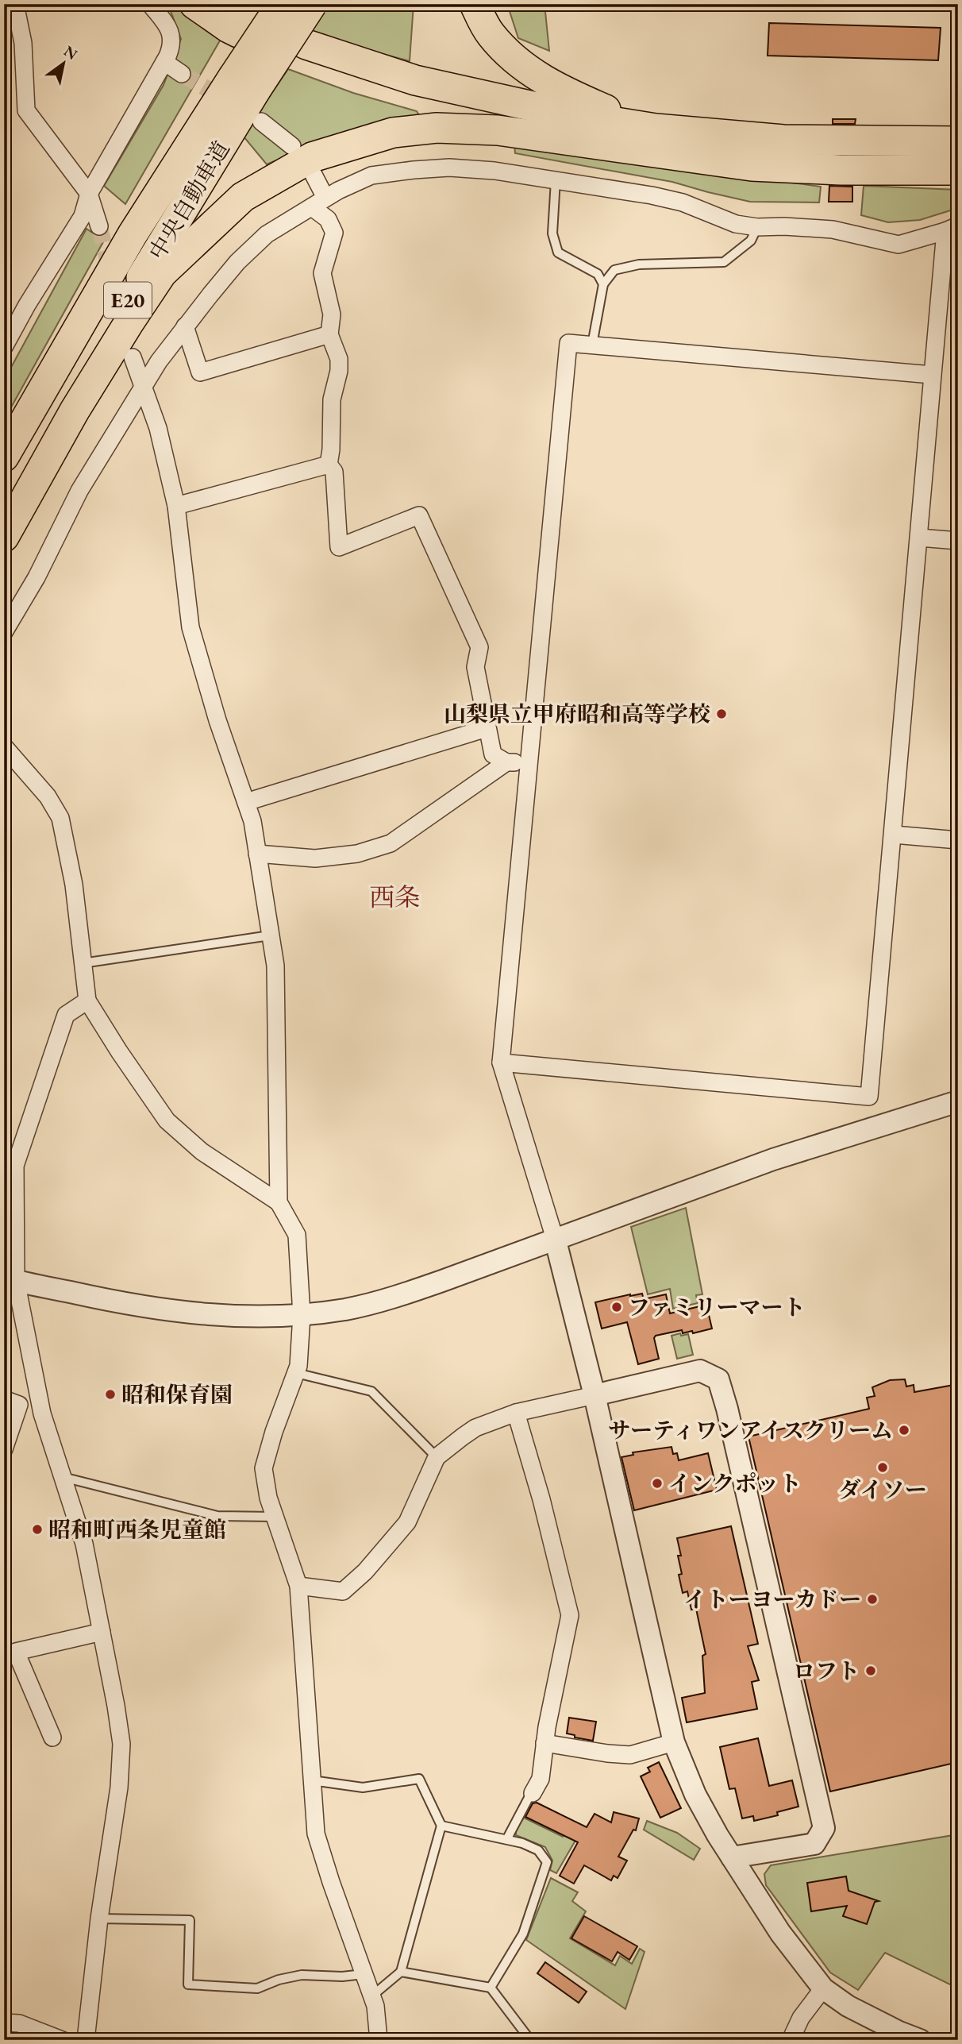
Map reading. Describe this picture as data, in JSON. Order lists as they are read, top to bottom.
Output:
{
  "streets": {
    "highway": ["中央自動車道", "E20"]
  },
  "districts": ["西条"],
  "places": [
    "山梨県立甲府昭和高等学校",
    "ファミリーマート",
    "昭和保育園",
    "サーティワンアイスクリーム",
    "ダイソー",
    "インクポット",
    "昭和町西条児童館",
    "イトーヨーカドー",
    "ロフト"
  ],
  "north": "top right"
}
